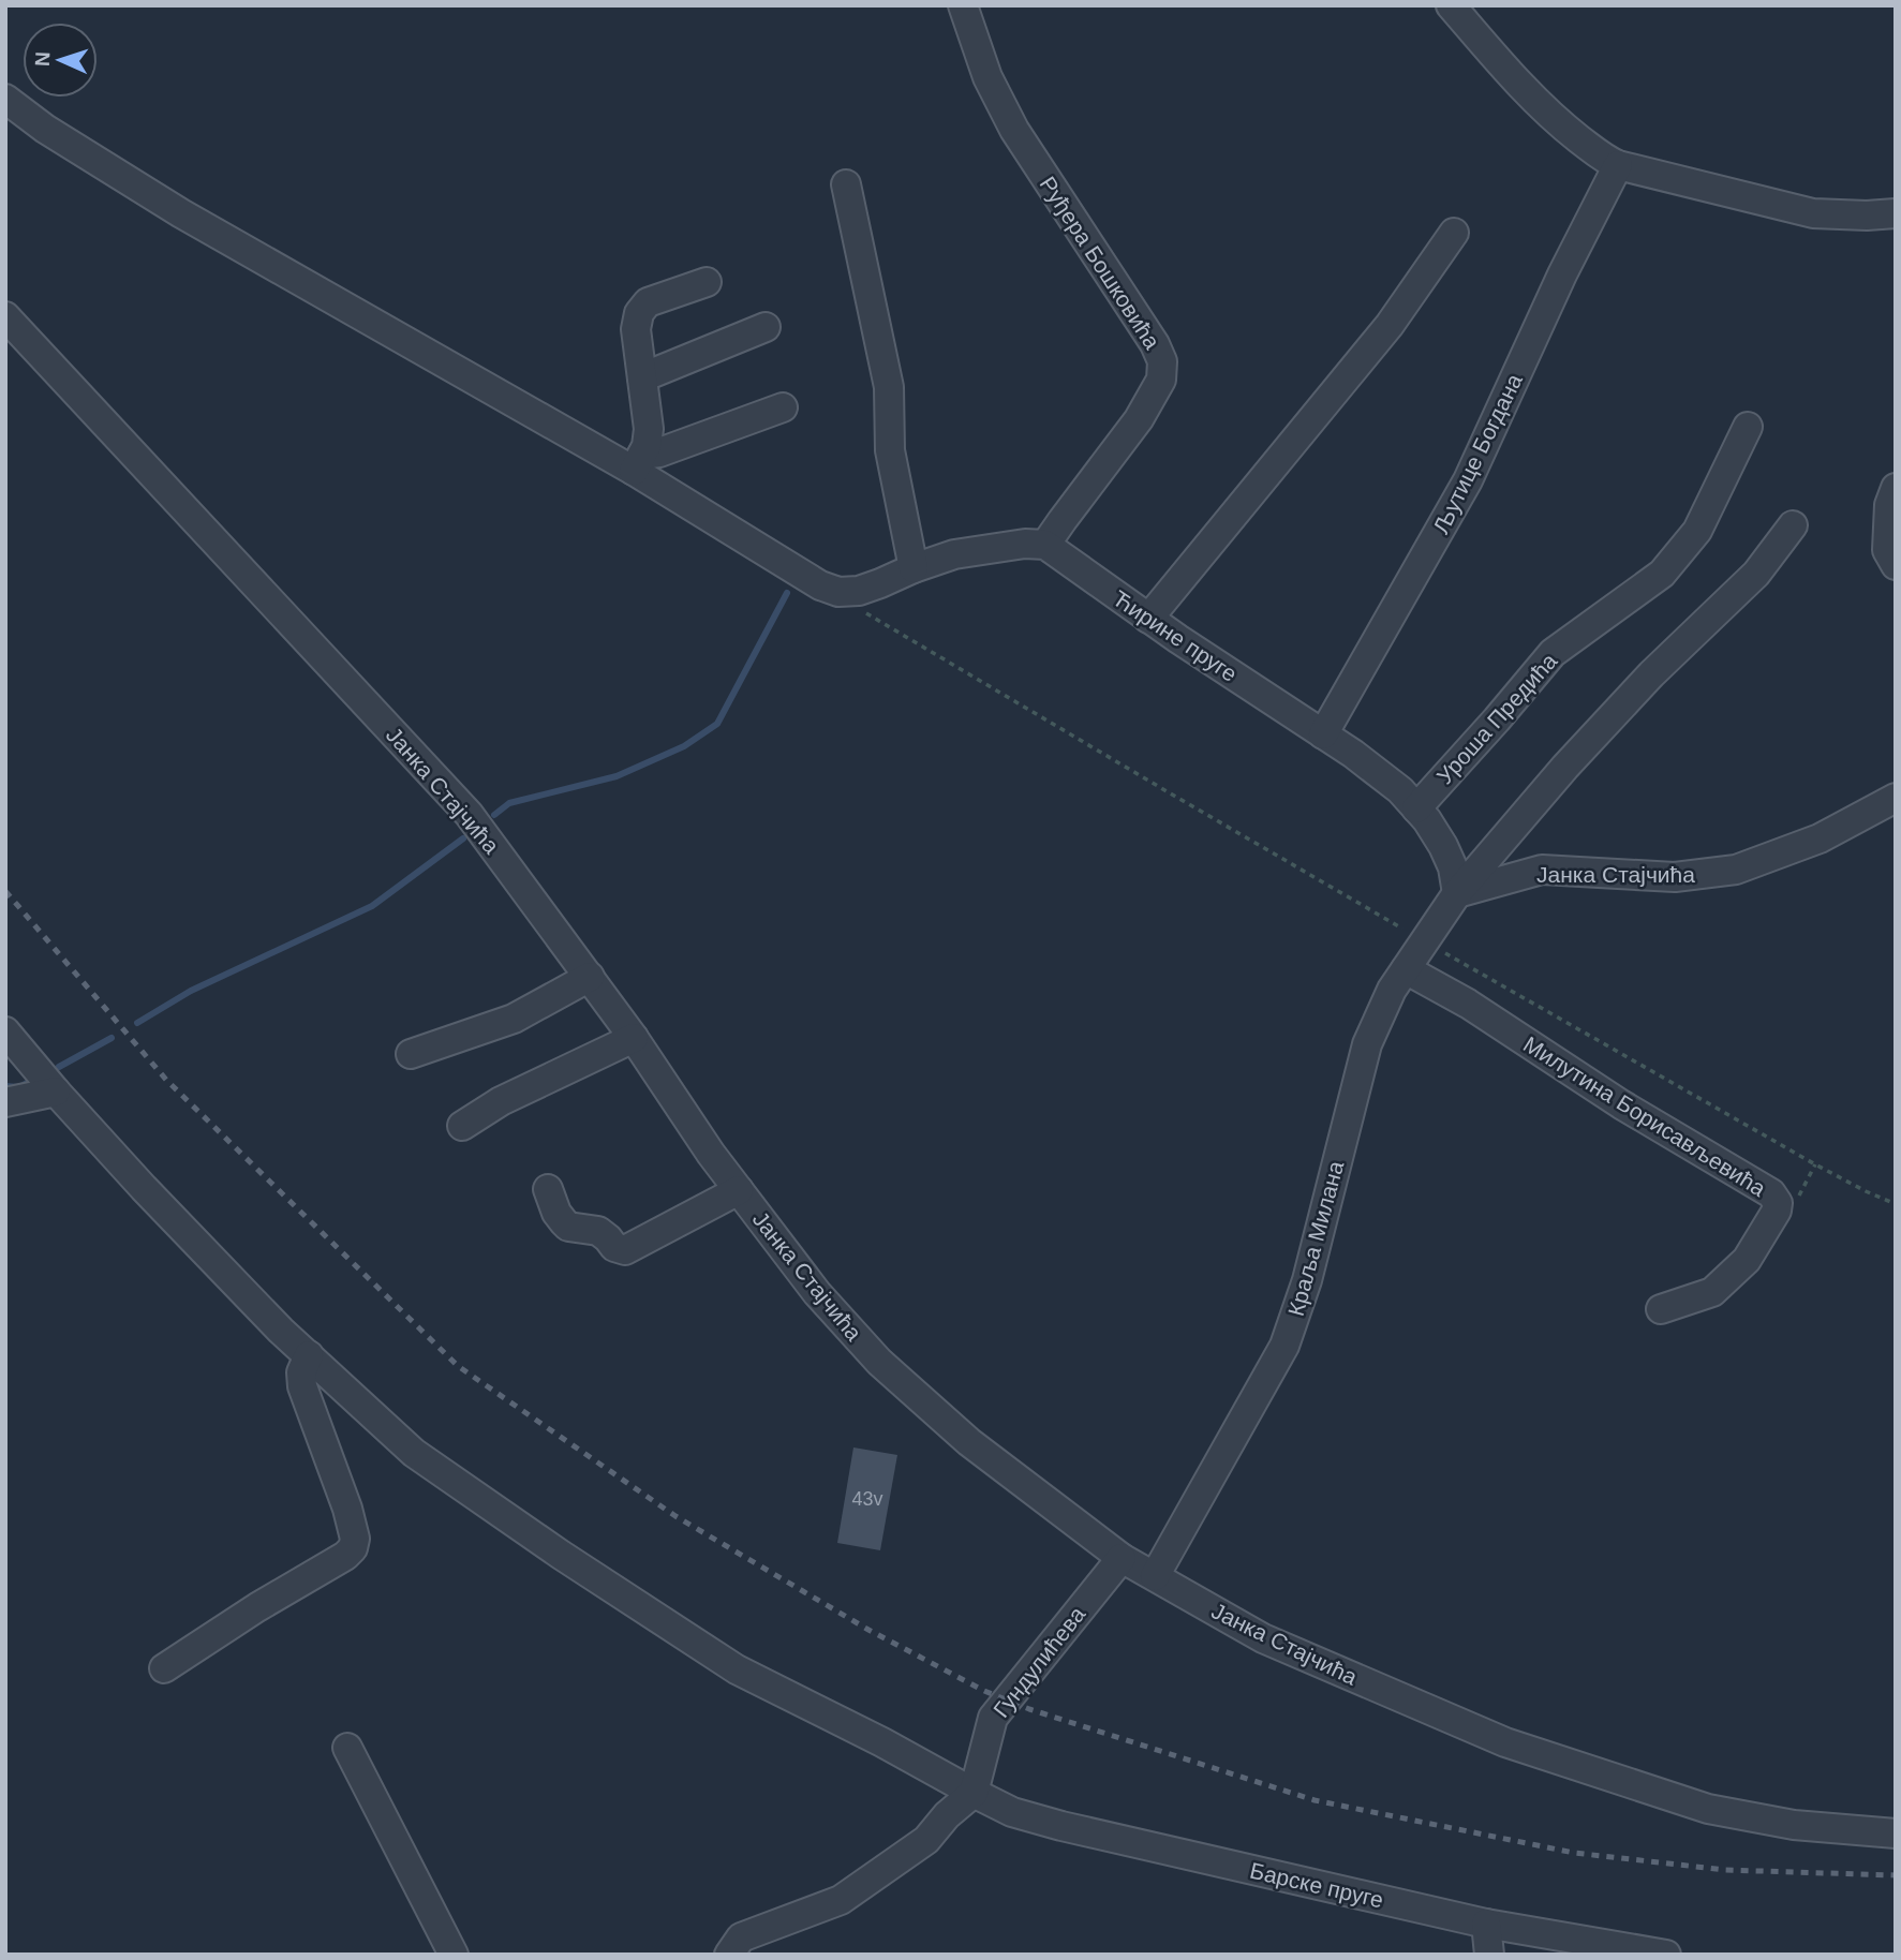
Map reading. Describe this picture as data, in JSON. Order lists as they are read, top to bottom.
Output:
{
  "streets": {
    "street": [
      "Руђера Бошковића",
      "Љутице Богдана",
      "Ћирине пруге",
      "Уроша Предића",
      "Јанка Стајчића",
      "Милутина Борисављевића",
      "Краља Милана",
      "Гундулићева",
      "Барске пруге"
    ]
  },
  "crossings": [
    ["Руђера Бошковића", "Ћирине пруге"],
    ["Љутице Богдана", "Ћирине пруге"],
    ["Ћирине пруге", "Уроша Предића"],
    ["Ћирине пруге", "Јанка Стајчића"],
    ["Ћирине пруге", "Краља Милана"],
    ["Јанка Стајчића", "Краља Милана"],
    ["Јанка Стајчића", "Гундулићева"],
    ["Милутина Борисављевића", "Краља Милана"],
    ["Гундулићева", "Барске пруге"]
  ],
  "house_numbers": ["43v"],
  "north": "left"
}
